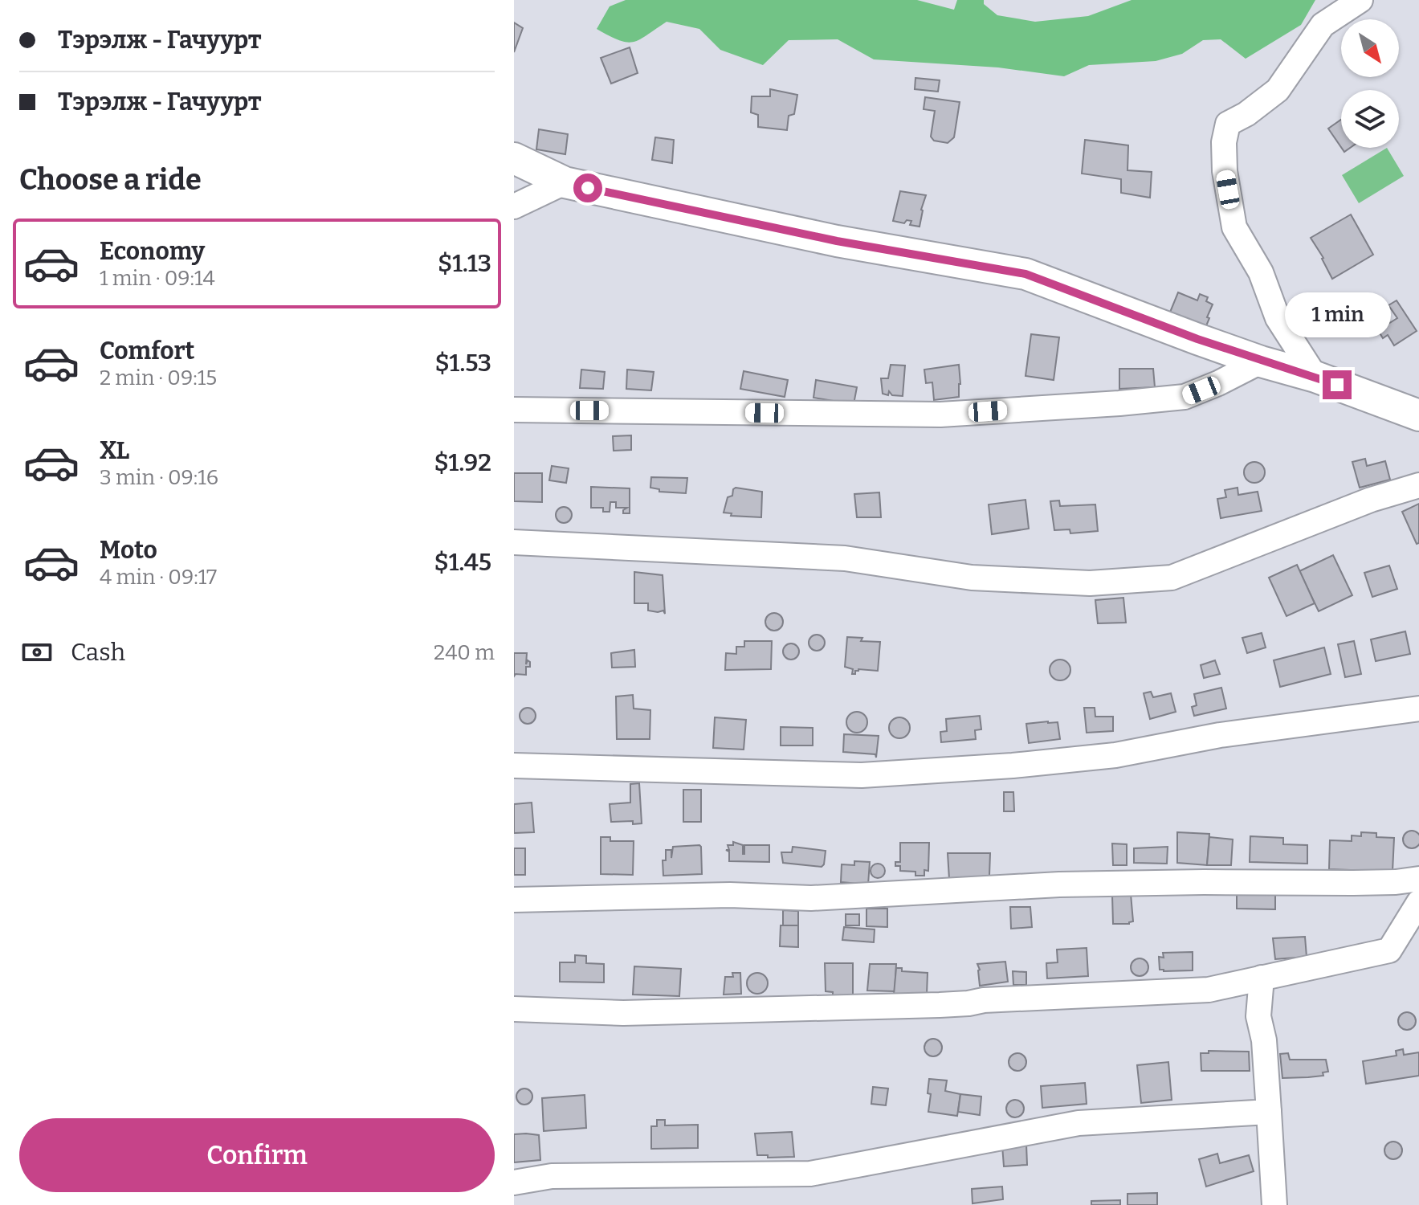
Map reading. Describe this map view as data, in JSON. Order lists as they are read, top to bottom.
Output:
{
  "north": "bottom right",
  "page": {
    "banner": ["Тэрэлж - Гачуурт", "Тэрэлж - Гачуурт"],
    "heading": "Choose a ride",
    "list": [
      {
        "name": "Economy",
        "note": "1 min · 09:14",
        "value": "$1.13"
      },
      {
        "name": "Comfort",
        "note": "2 min · 09:15",
        "value": "$1.53"
      },
      {
        "name": "XL",
        "note": "3 min · 09:16",
        "value": "$1.92"
      },
      {
        "name": "Moto",
        "note": "4 min · 09:17",
        "value": "$1.45"
      }
    ],
    "bubble": "1 min",
    "pay": ["Cash", "240 m"],
    "buttons": "Confirm"
  }
}
